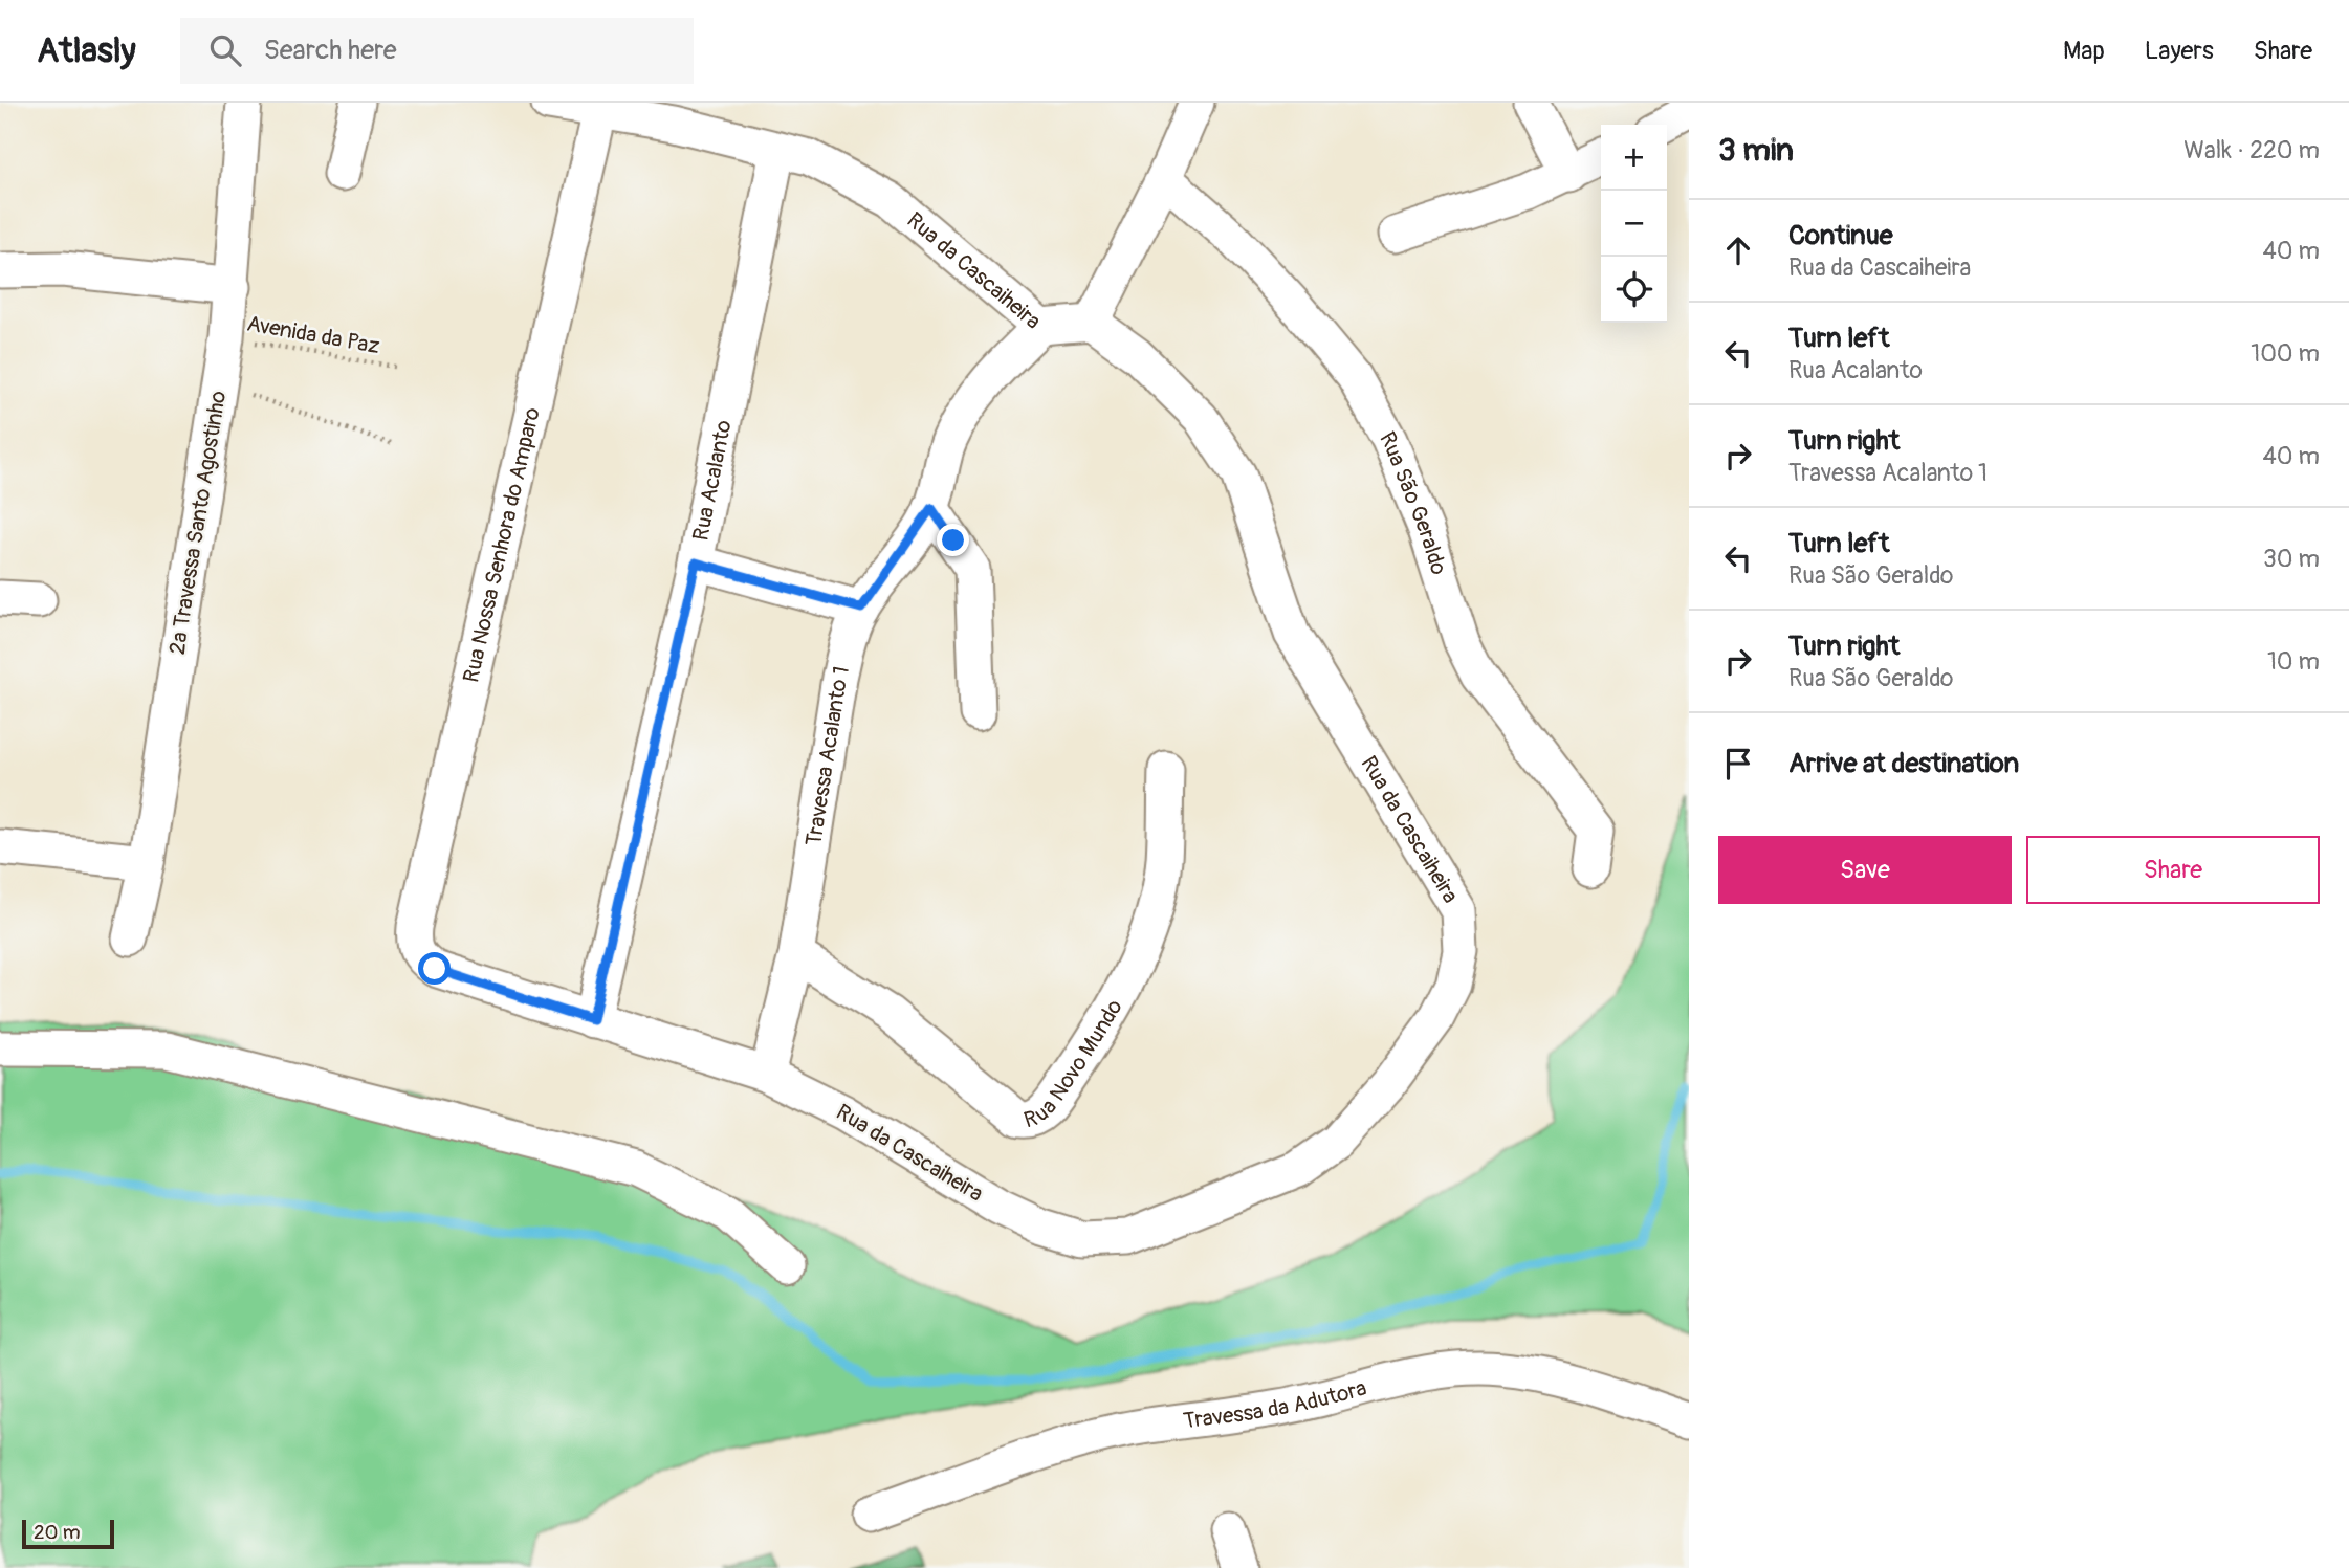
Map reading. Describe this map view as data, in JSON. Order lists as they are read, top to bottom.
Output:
{
  "streets": {
    "street": [
      "Rua da Cascaiheira",
      "Rua Acalanto",
      "Rua São Geraldo",
      "2ª Travessa Santo Agostinho",
      "Rua Nossa Senhora do Amparo",
      "Travessa Acalanto 1",
      "Rua Novo Mundo",
      "Travessa da Adutora"
    ],
    "path": ["Avenida da Paz"]
  },
  "crossings": [
    ["Rua da Cascaiheira", "Rua Acalanto"],
    ["Rua da Cascaiheira", "Rua Nossa Senhora do Amparo"],
    ["Rua da Cascaiheira", "Travessa Acalanto 1"],
    ["Avenida da Paz", "2ª Travessa Santo Agostinho"],
    ["Travessa Acalanto 1", "Rua Novo Mundo"]
  ],
  "scale_bar": "20 m",
  "page": {
    "header": "Atlasly",
    "search": "Search here",
    "nav": ["Map", "Layers", "Share"],
    "heading": ["3 min", "Walk · 220 m"],
    "map_buttons": ["+", "−"],
    "list": [
      ["Continue", "Rua da Cascaiheira", "40 m"],
      ["Turn left", "Rua Acalanto", "100 m"],
      ["Turn right", "Travessa Acalanto 1", "40 m"],
      ["Turn left", "Rua São Geraldo", "30 m"],
      ["Turn right", "Rua São Geraldo", "10 m"],
      "Arrive at destination"
    ],
    "buttons": ["Save", "Share"],
    "scale": "20 m"
  }
}
